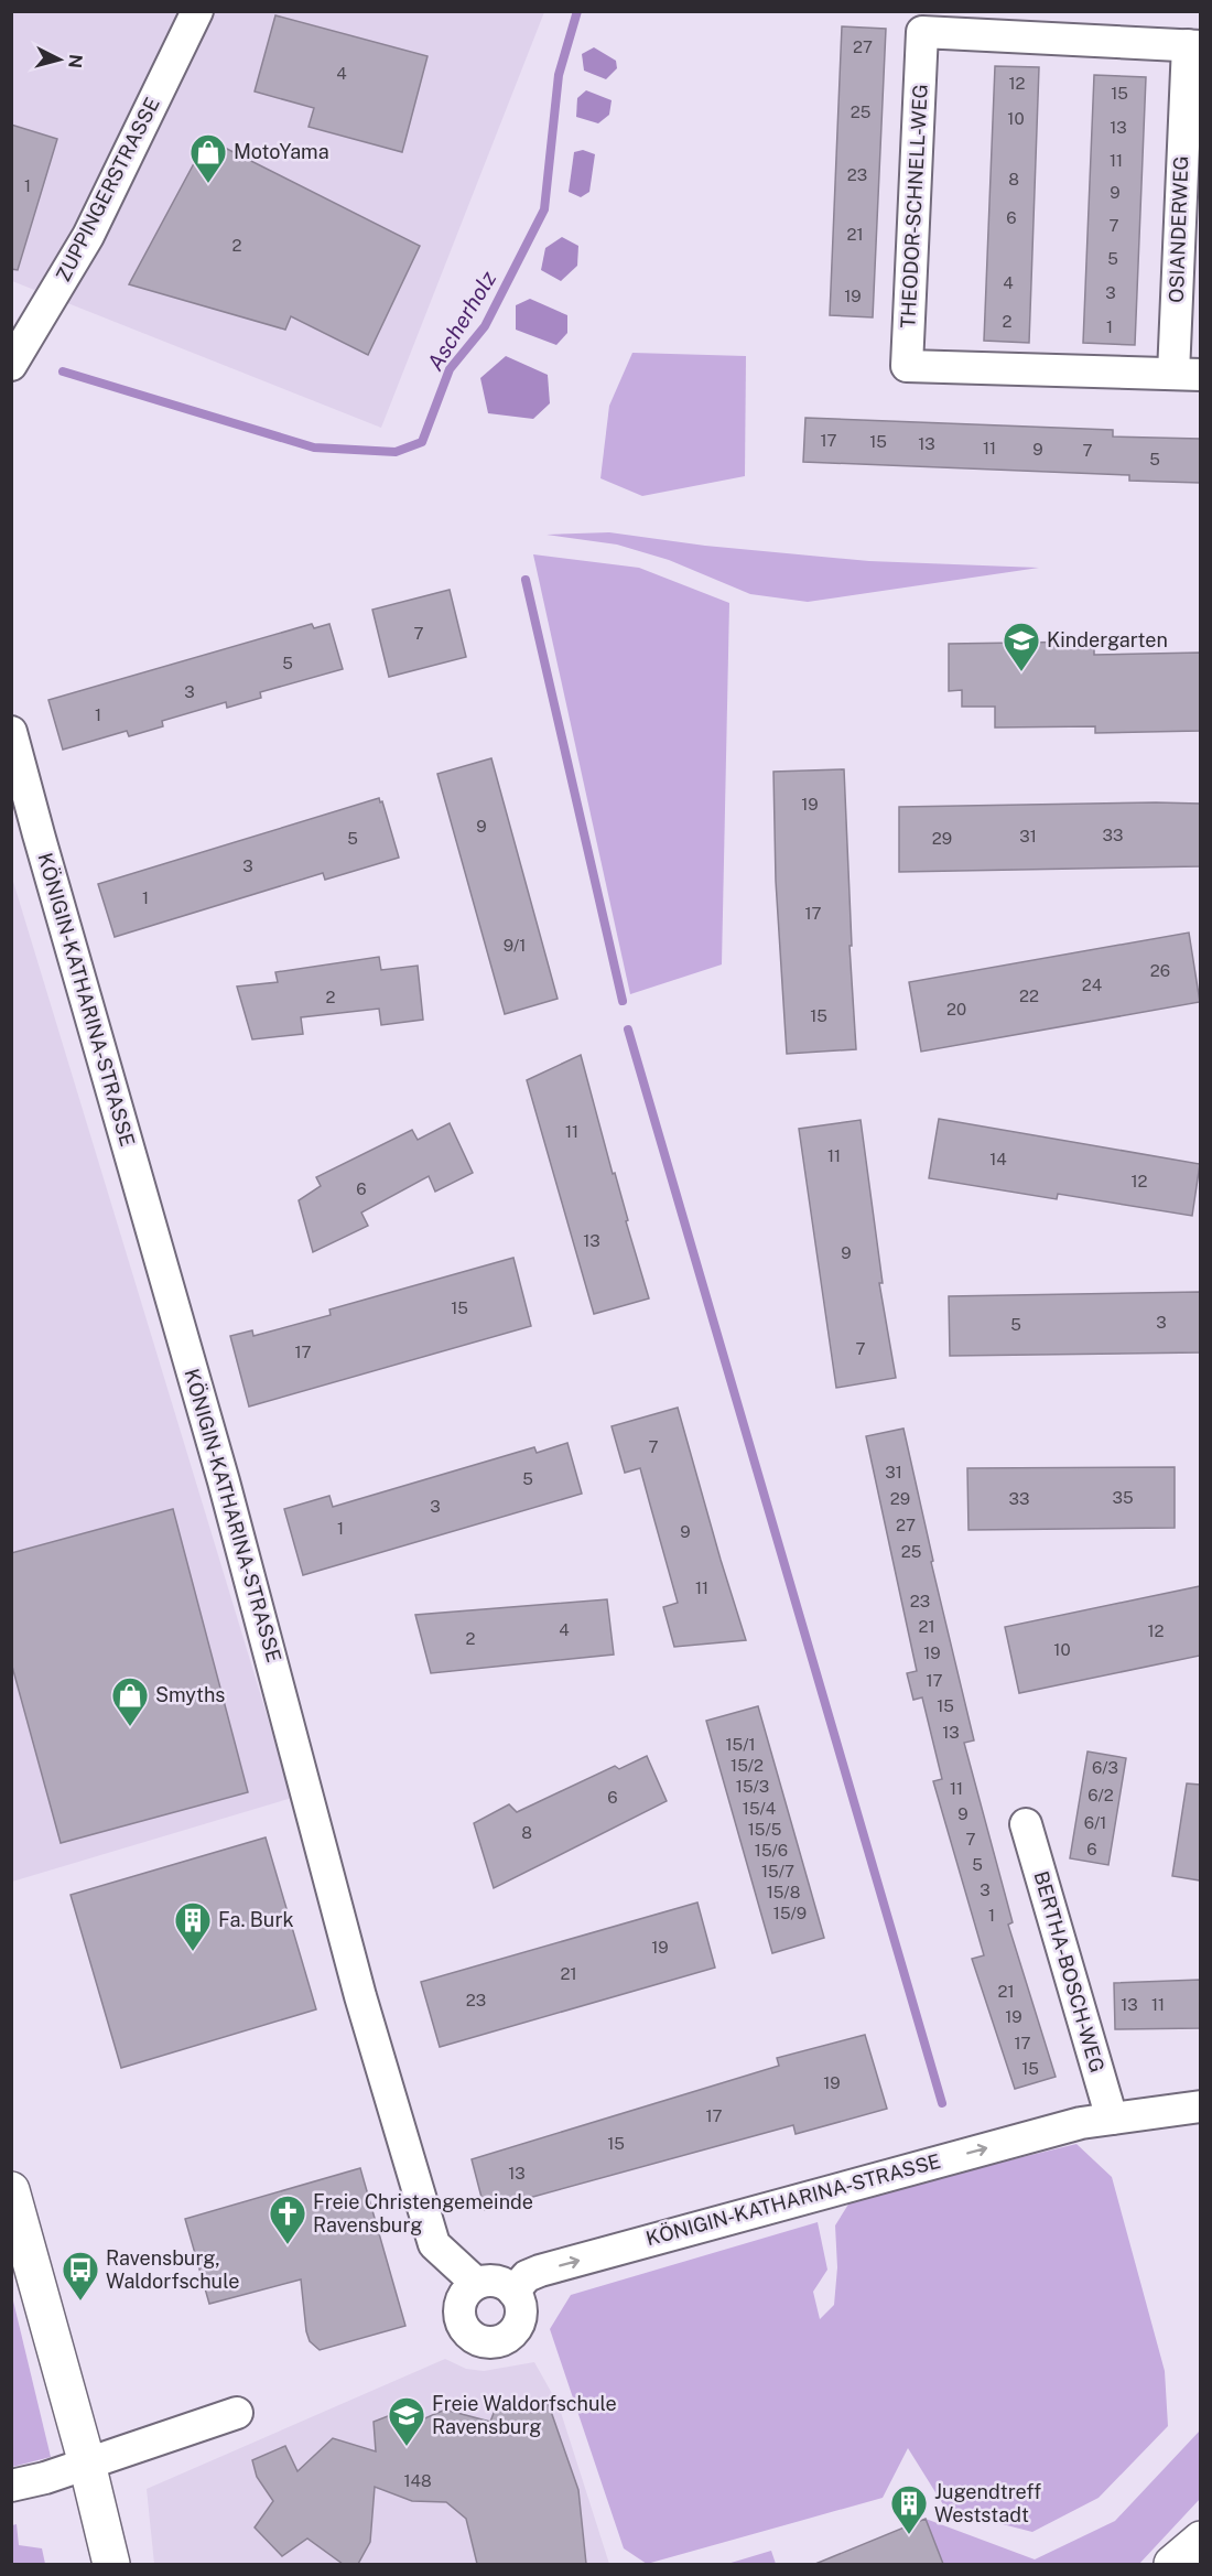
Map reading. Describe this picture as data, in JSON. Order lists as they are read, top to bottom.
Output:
{
  "streets": {
    "street": [
      "ZUPPINGERSTRASSE",
      "THEODOR-SCHNELL-WEG",
      "OSIANDERWEG",
      "KÖNIGIN-KATHARINA-STRASSE",
      "BERTHA-BOSCH-WEG"
    ]
  },
  "crossings": [
    ["THEODOR-SCHNELL-WEG", "OSIANDERWEG"],
    ["KÖNIGIN-KATHARINA-STRASSE", "BERTHA-BOSCH-WEG"]
  ],
  "water": ["Ascherholz"],
  "places": {
    "shop": ["MotoYama", "Smyths"],
    "school or university": ["Kindergarten", "Freie Waldorfschule Ravensburg"],
    "building": ["Fa. Burk", "Jugendtreff Weststadt"],
    "church": ["Freie Christengemeinde Ravensburg"],
    "bus stop": ["Ravensburg, Waldorfschule"]
  },
  "house_numbers": [
    "27",
    "4",
    "12",
    "15",
    "25",
    "10",
    "13",
    "11",
    "23",
    "8",
    "1",
    "9",
    "6",
    "7",
    "21",
    "2",
    "5",
    "4",
    "3",
    "19",
    "2",
    "1",
    "17",
    "15",
    "13",
    "11",
    "9",
    "7",
    "5",
    "7",
    "5",
    "3",
    "1",
    "19",
    "9",
    "33",
    "31",
    "5",
    "29",
    "3",
    "1",
    "17",
    "9/1",
    "26",
    "24",
    "22",
    "2",
    "20",
    "15",
    "11",
    "11",
    "14",
    "12",
    "6",
    "13",
    "9",
    "15",
    "3",
    "5",
    "7",
    "17",
    "7",
    "31",
    "5",
    "35",
    "29",
    "33",
    "3",
    "27",
    "1",
    "9",
    "25",
    "11",
    "23",
    "21",
    "4",
    "12",
    "2",
    "10",
    "19",
    "17",
    "15",
    "13",
    "15/1",
    "15/2",
    "6/3",
    "15/3",
    "11",
    "6/2",
    "6",
    "15/4",
    "9",
    "6/1",
    "15/5",
    "8",
    "7",
    "6",
    "15/6",
    "5",
    "15/7",
    "3",
    "15/8",
    "15/9",
    "1",
    "19",
    "21",
    "21",
    "23",
    "13",
    "11",
    "19",
    "17",
    "15",
    "19",
    "17",
    "15",
    "13",
    "148"
  ],
  "north": "right"
}
